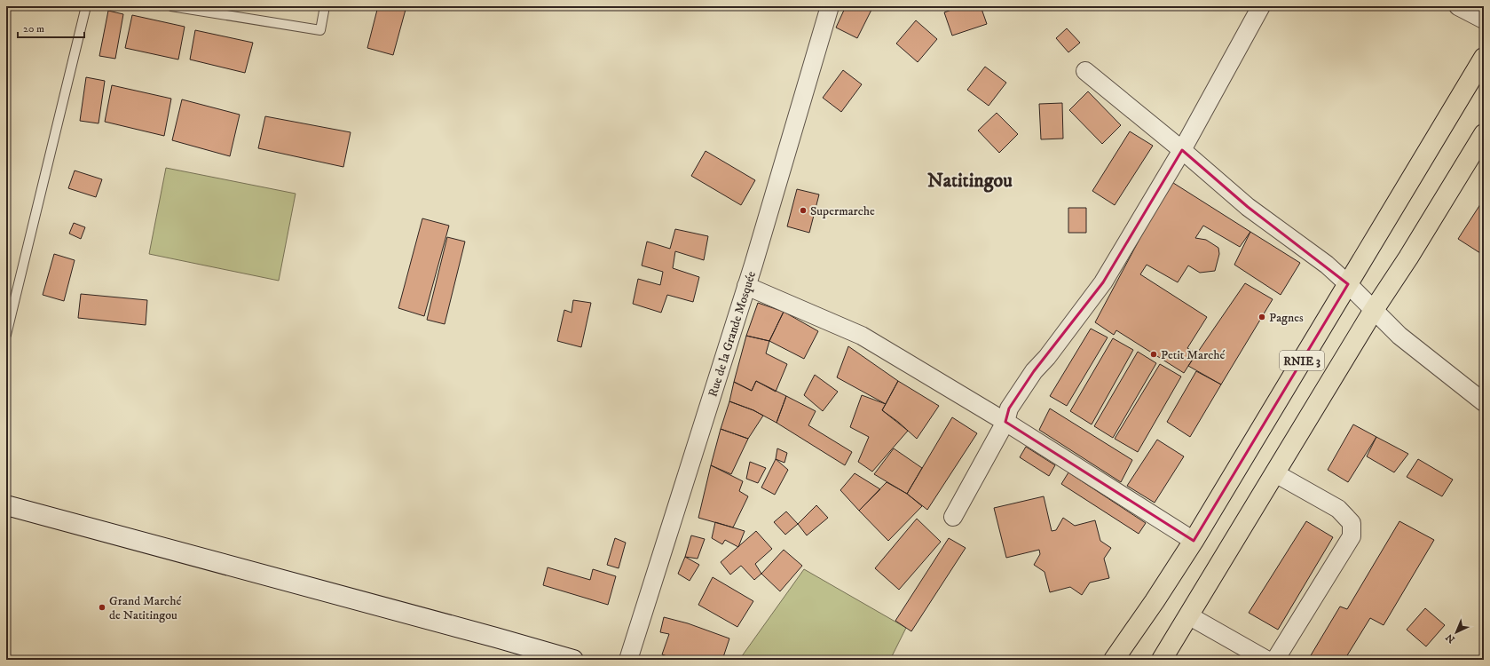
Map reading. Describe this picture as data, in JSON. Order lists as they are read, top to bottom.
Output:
{
  "streets": {
    "highway": ["RNIE 3"],
    "street": ["Rue de la Grande Mosquée"]
  },
  "districts": ["Natitingou"],
  "places": [
    "Supermarche",
    "Pagnes",
    "Petit Marché",
    "Grand Marché de Natitingou"
  ],
  "scale_bar": "20 m",
  "north": "bottom left"
}
